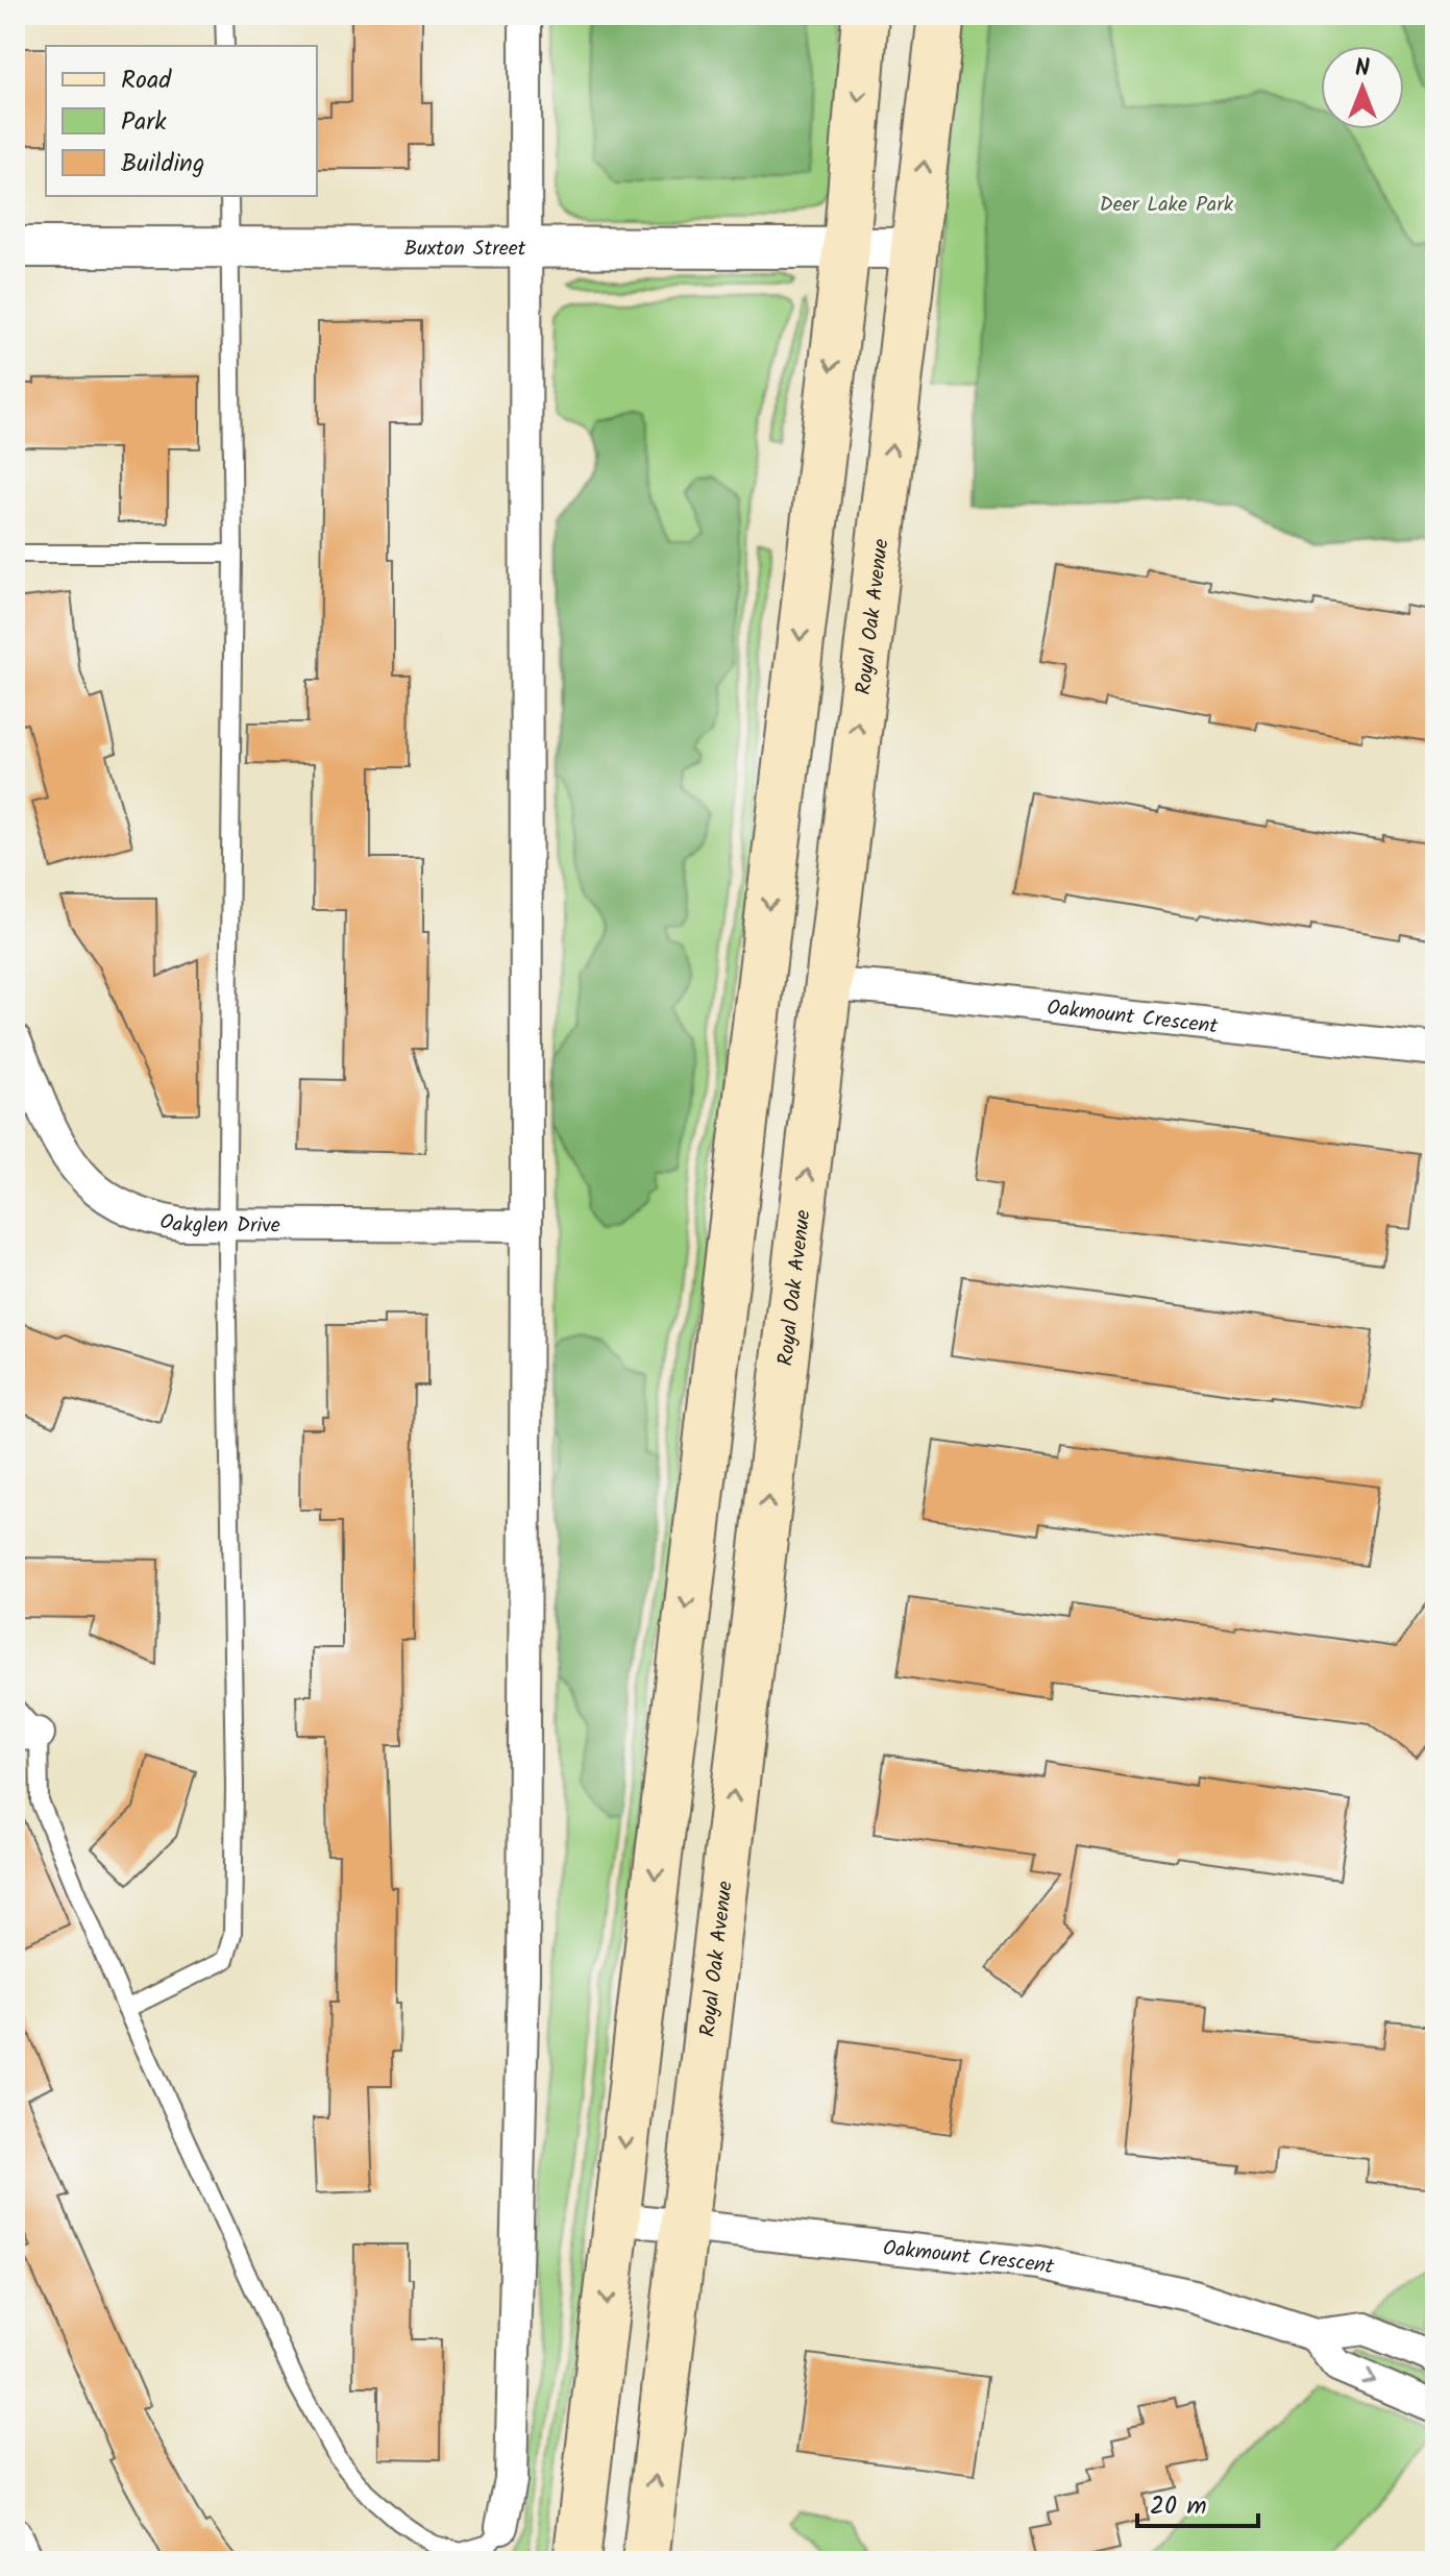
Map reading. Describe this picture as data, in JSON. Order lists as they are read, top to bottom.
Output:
{
  "streets": {
    "main road": ["Royal Oak Avenue"],
    "street": ["Buxton Street", "Oakmount Crescent", "Oakglen Drive"]
  },
  "crossings": [
    ["Buxton Street", "Royal Oak Avenue"],
    ["Royal Oak Avenue", "Oakmount Crescent"]
  ],
  "parks": ["Deer Lake Park"],
  "legend": ["Road", "Park", "Building"],
  "scale_bar": "20 m",
  "north": "top"
}
